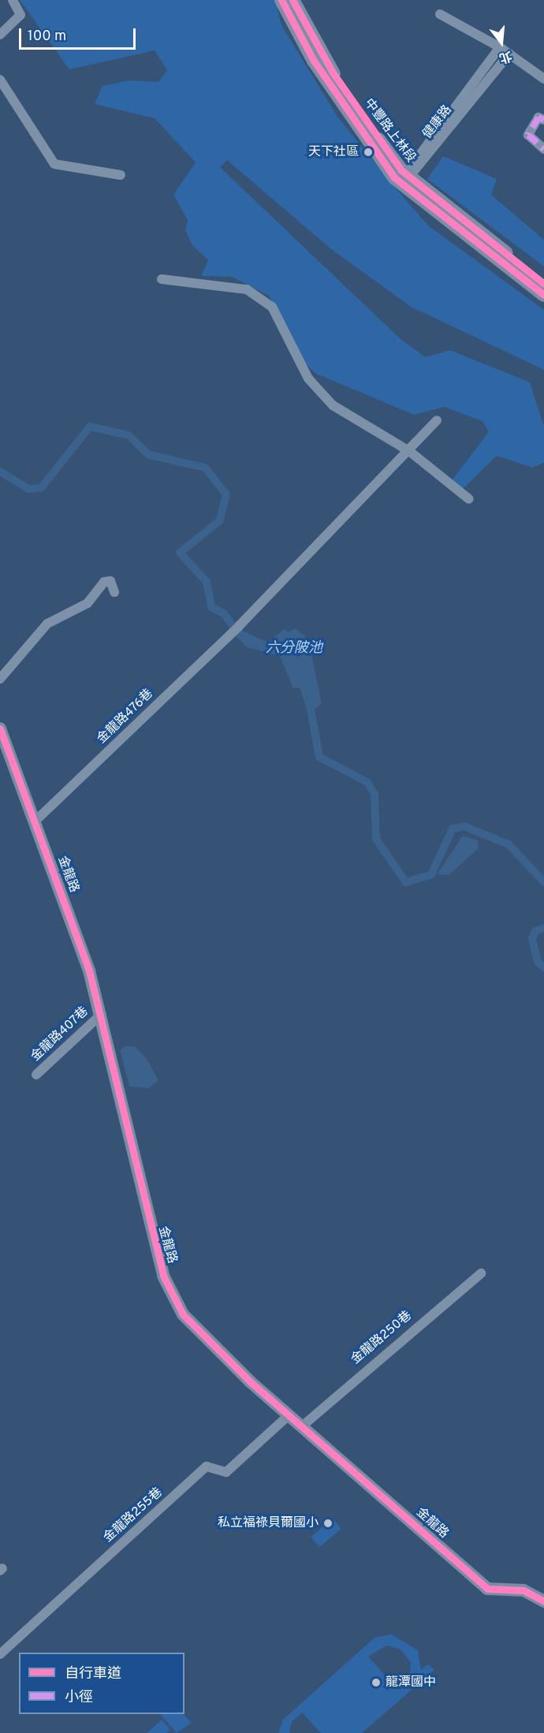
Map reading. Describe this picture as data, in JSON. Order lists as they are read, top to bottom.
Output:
{
  "streets": {
    "main road": ["中豐路上林段"],
    "street": [
      "健康路",
      "金龍路476巷",
      "金龍路",
      "金龍路407巷",
      "金龍路250巷",
      "金龍路255巷"
    ]
  },
  "crossings": [
    ["健康路", "中豐路上林段"],
    ["金龍路476巷", "金龍路"],
    ["金龍路", "金龍路407巷"],
    ["金龍路", "金龍路250巷"],
    ["金龍路", "金龍路255巷"]
  ],
  "water": ["六分陂池"],
  "places": ["天下社區", "私立福祿貝爾國小", "龍潭國中"],
  "legend": ["自行車道", "小徑"],
  "scale_bar": "100 m",
  "north": "bottom"
}
